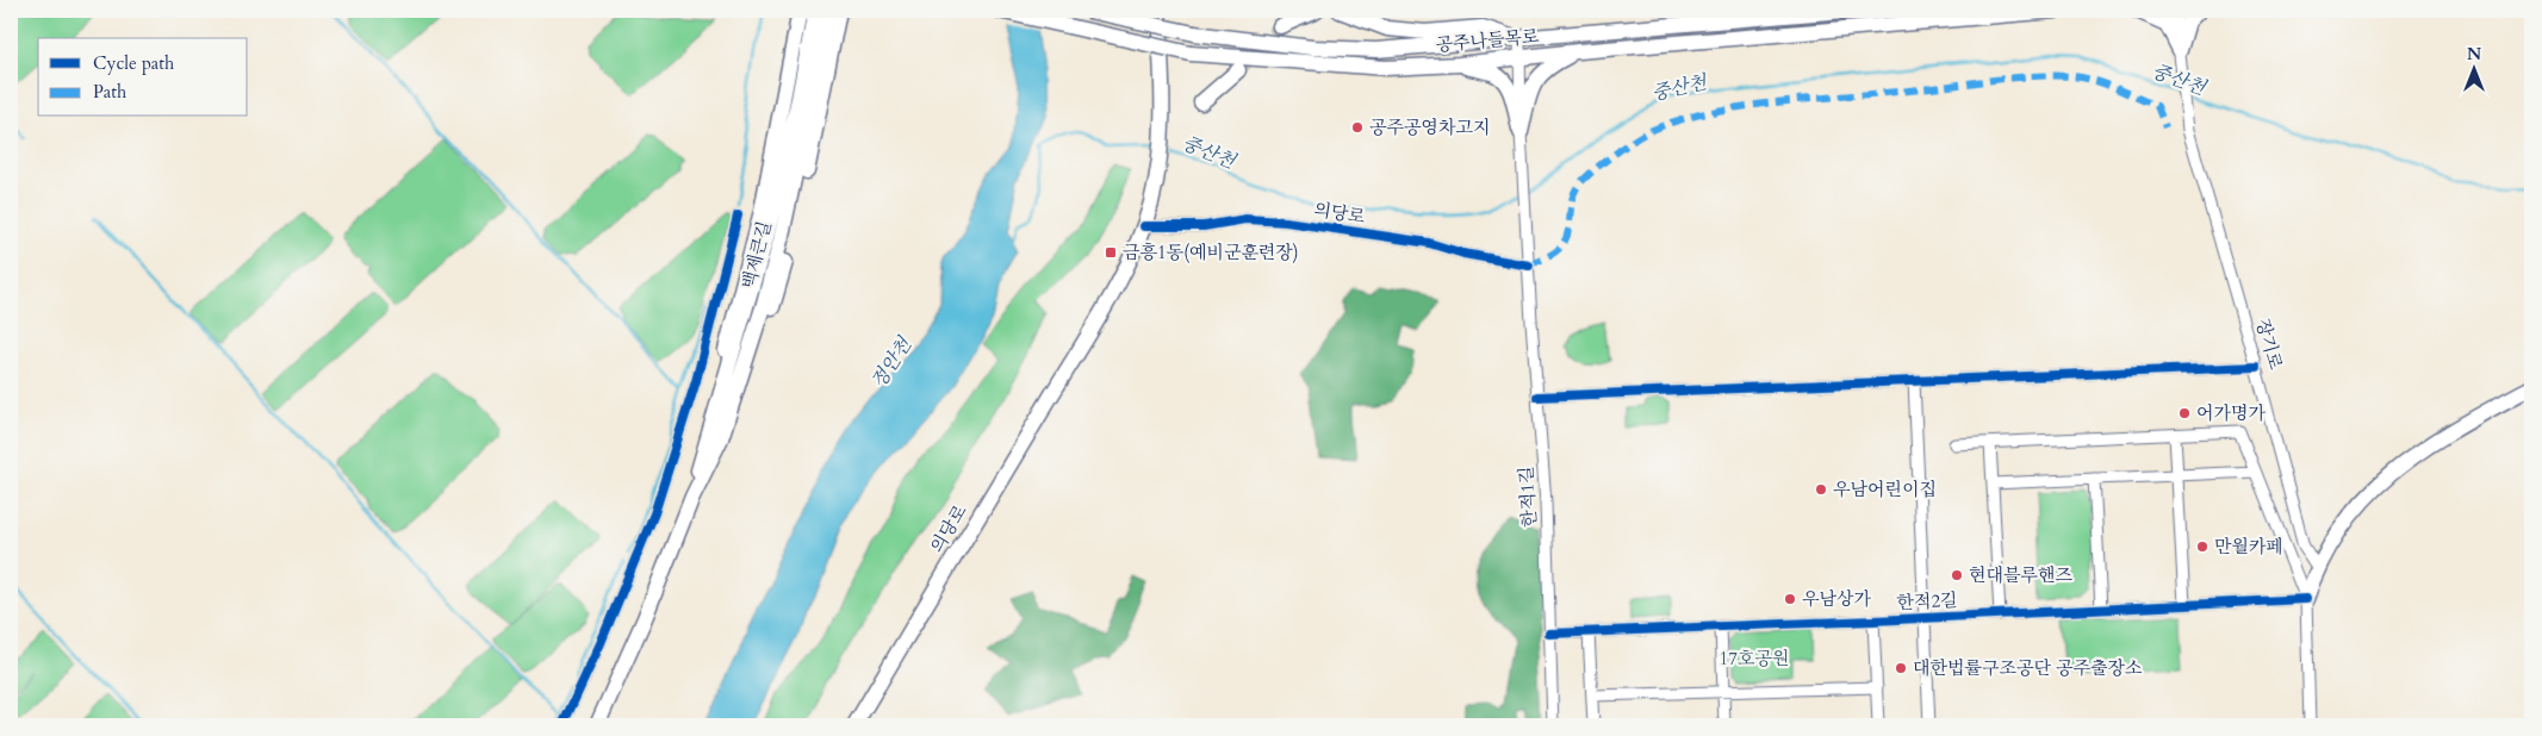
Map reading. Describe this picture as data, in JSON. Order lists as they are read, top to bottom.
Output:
{
  "streets": {
    "main road": ["공주나들목로", "의당로", "백제큰길"],
    "street": ["장기로", "한적1길", "한적2길"]
  },
  "crossings": [
    ["공주나들목로", "한적1길"],
    ["의당로", "한적1길"],
    ["한적1길", "한적2길"]
  ],
  "water": ["중산천", "정안천"],
  "parks": ["17호공원"],
  "places": {
    "other": [
      "공주공영차고지",
      "어가명가",
      "우남어린이집",
      "만월카페",
      "현대블루핸즈",
      "우남상가",
      "대한법률구조공단 공주출장소"
    ],
    "transit": ["금흥1동(예비군훈련장)"]
  },
  "legend": ["Cycle path", "Path"],
  "north": "top"
}
